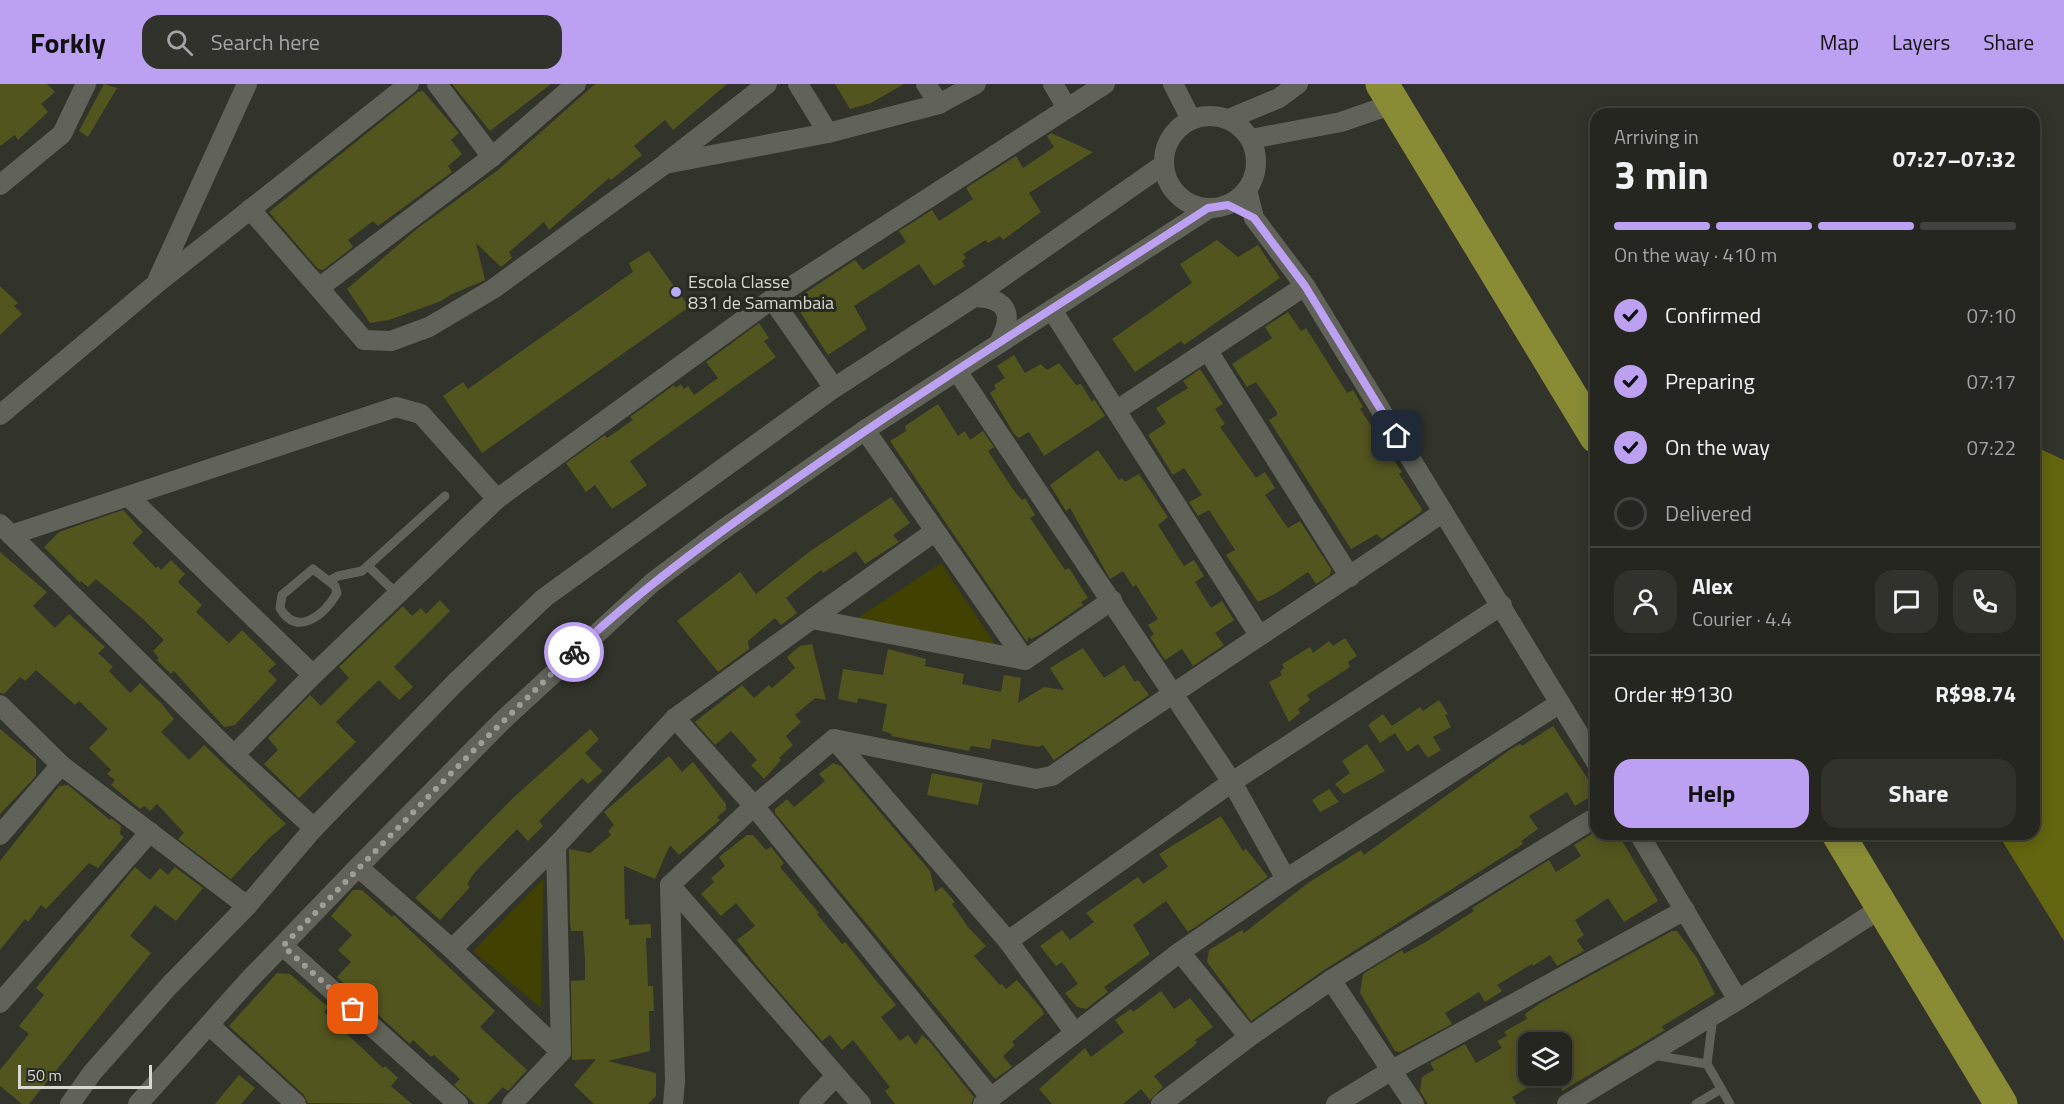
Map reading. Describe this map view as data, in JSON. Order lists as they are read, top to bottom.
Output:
{
  "places": ["Escola Classe 831 de Samambaia"],
  "scale_bar": "50 m",
  "page": {
    "header": "Forkly",
    "search": "Search here",
    "nav": ["Map", "Layers", "Share"],
    "heading": ["3 min", "Arriving in", "07:27–07:32"],
    "panel": [
      "Alex",
      "Courier · 4.4",
      "Order #9130",
      "R$98.74"
    ],
    "bar": "On the way · 410 m",
    "list": [
      ["Confirmed", "07:10"],
      ["Preparing", "07:17"],
      ["On the way", "07:22"],
      "Delivered"
    ],
    "buttons": ["Help", "Share"],
    "scale": "50 m"
  }
}
